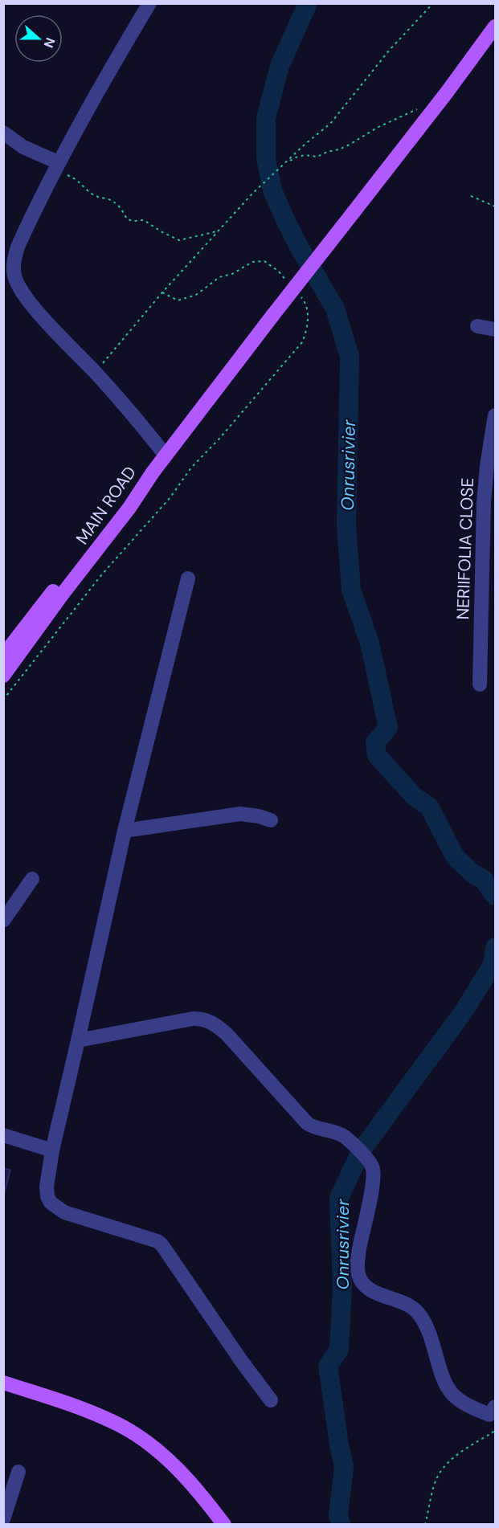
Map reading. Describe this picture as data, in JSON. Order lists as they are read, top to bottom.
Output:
{
  "streets": {
    "main road": ["MAIN ROAD"],
    "street": ["NERIIFOLIA CLOSE"]
  },
  "water": ["Onrusrivier"],
  "north": "right"
}
